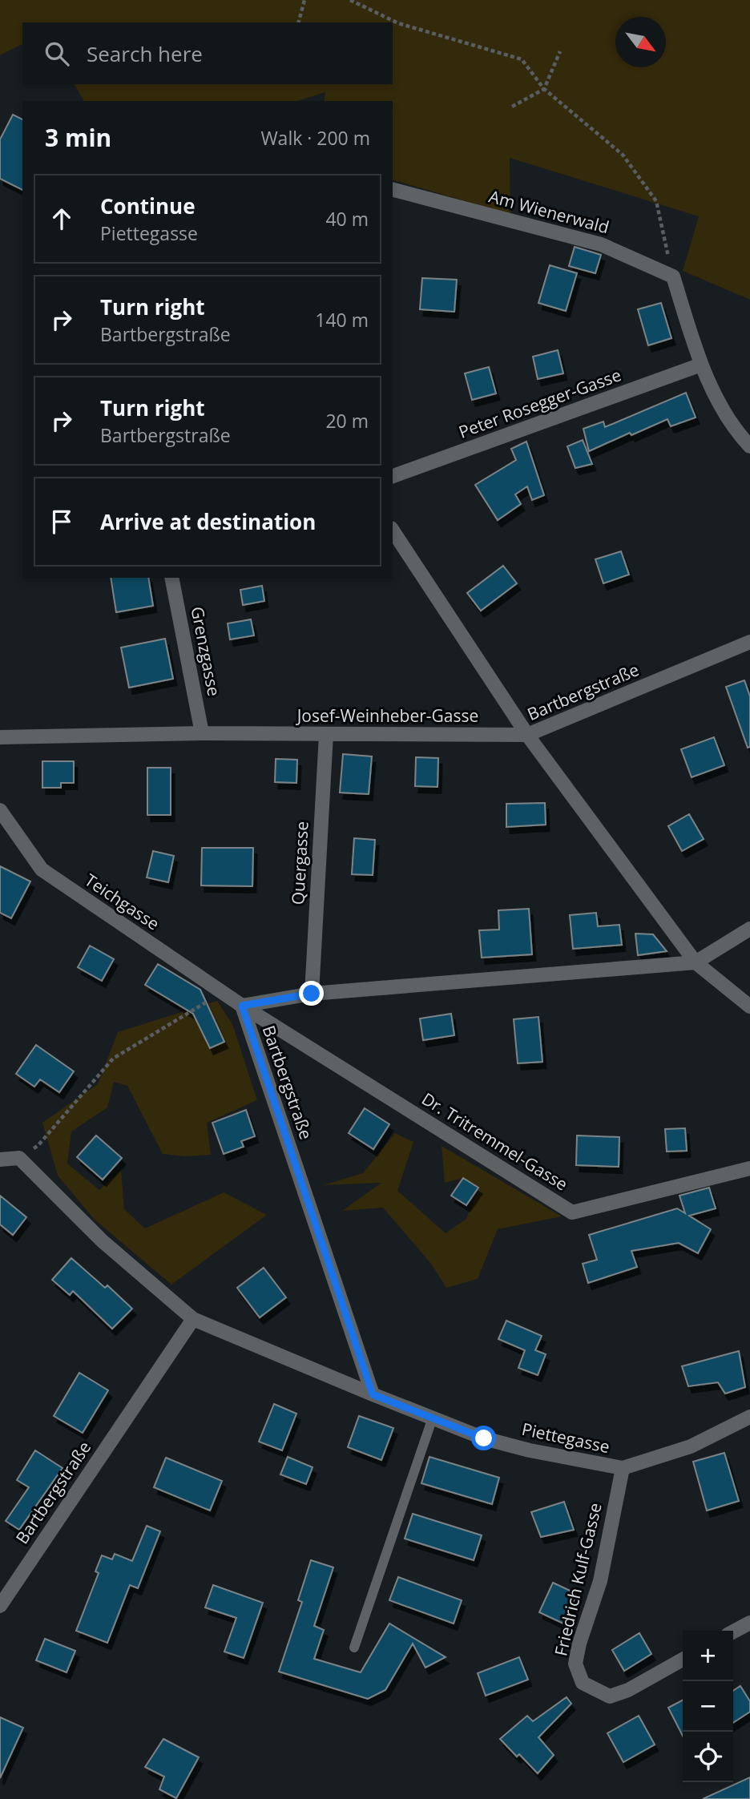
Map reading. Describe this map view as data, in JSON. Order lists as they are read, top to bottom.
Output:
{
  "streets": {
    "street": [
      "Am Wienerwald",
      "Peter Rosegger-Gasse",
      "Grenzgasse",
      "Bartbergstraße",
      "Josef-Weinheber-Gasse",
      "Quergasse",
      "Teichgasse",
      "Dr. Tritremmel-Gasse",
      "Piettegasse",
      "Friedrich Kulf-Gasse"
    ]
  },
  "crossings": [
    ["Grenzgasse", "Josef-Weinheber-Gasse"],
    ["Bartbergstraße", "Josef-Weinheber-Gasse"],
    ["Bartbergstraße", "Quergasse"],
    ["Bartbergstraße", "Teichgasse"],
    ["Bartbergstraße", "Dr. Tritremmel-Gasse"],
    ["Bartbergstraße", "Piettegasse"],
    ["Josef-Weinheber-Gasse", "Quergasse"],
    ["Teichgasse", "Dr. Tritremmel-Gasse"],
    ["Piettegasse", "Friedrich Kulf-Gasse"]
  ],
  "north": "bottom right",
  "page": {
    "search": "Search here",
    "heading": ["3 min", "Walk · 200 m"],
    "list": [
      ["Continue", "Piettegasse", "40 m"],
      ["Turn right", "Bartbergstraße", "140 m"],
      ["Turn right", "Bartbergstraße", "20 m"],
      "Arrive at destination"
    ],
    "map_buttons": ["+", "−"]
  }
}
